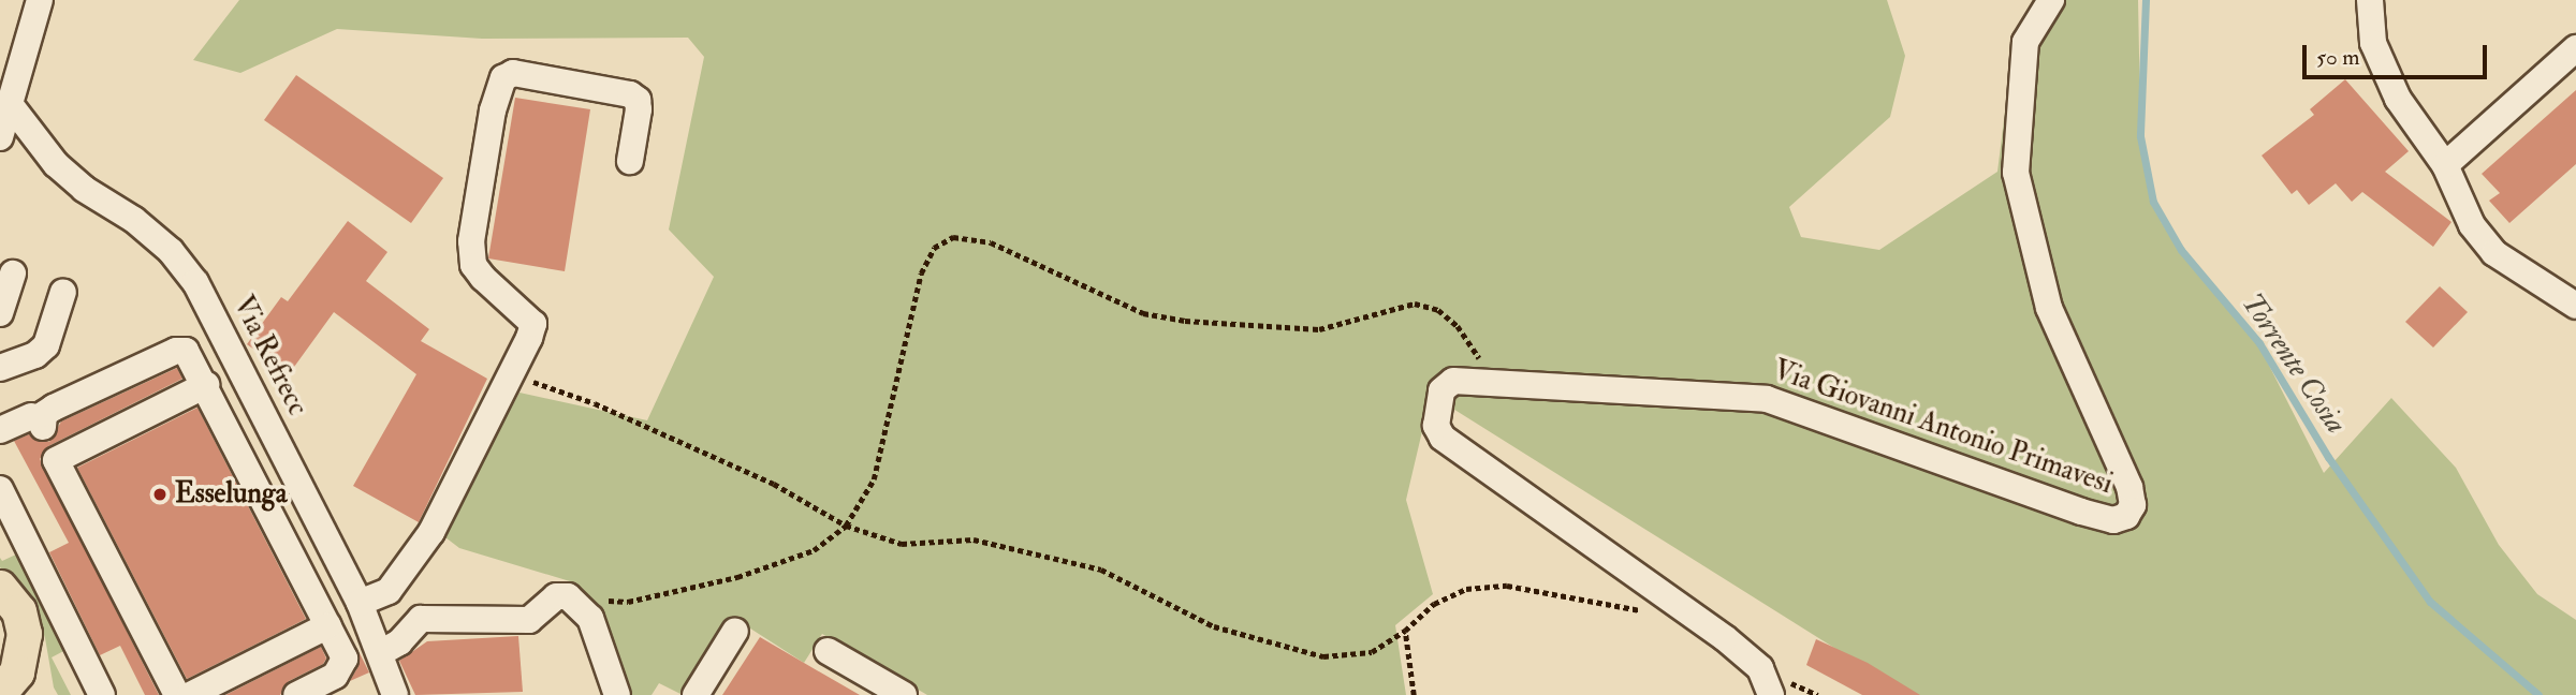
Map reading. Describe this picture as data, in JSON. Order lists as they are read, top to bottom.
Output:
{
  "streets": {
    "street": ["Via Refrecc", "Via Giovanni Antonio Primavesi"]
  },
  "water": ["Torrente Cosia"],
  "places": ["Esselunga"],
  "scale_bar": "50 m"
}
